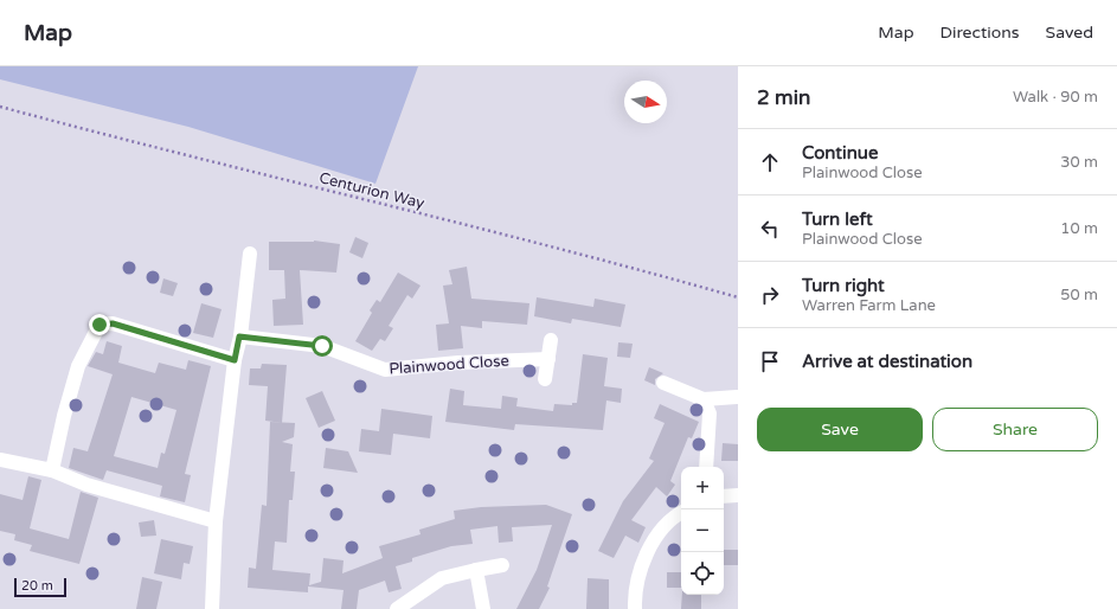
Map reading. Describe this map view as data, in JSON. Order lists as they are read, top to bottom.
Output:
{
  "streets": {
    "street": ["Plainwood Close"],
    "path": ["Centurion Way"]
  },
  "scale_bar": "20 m",
  "north": "right",
  "page": {
    "header": "Map",
    "nav": ["Map", "Directions", "Saved"],
    "heading": ["2 min", "Walk · 90 m"],
    "list": [
      ["Continue", "Plainwood Close", "30 m"],
      ["Turn left", "Plainwood Close", "10 m"],
      ["Turn right", "Warren Farm Lane", "50 m"],
      "Arrive at destination"
    ],
    "buttons": ["Save", "Share"],
    "map_buttons": ["+", "−"],
    "scale": "20 m"
  }
}
